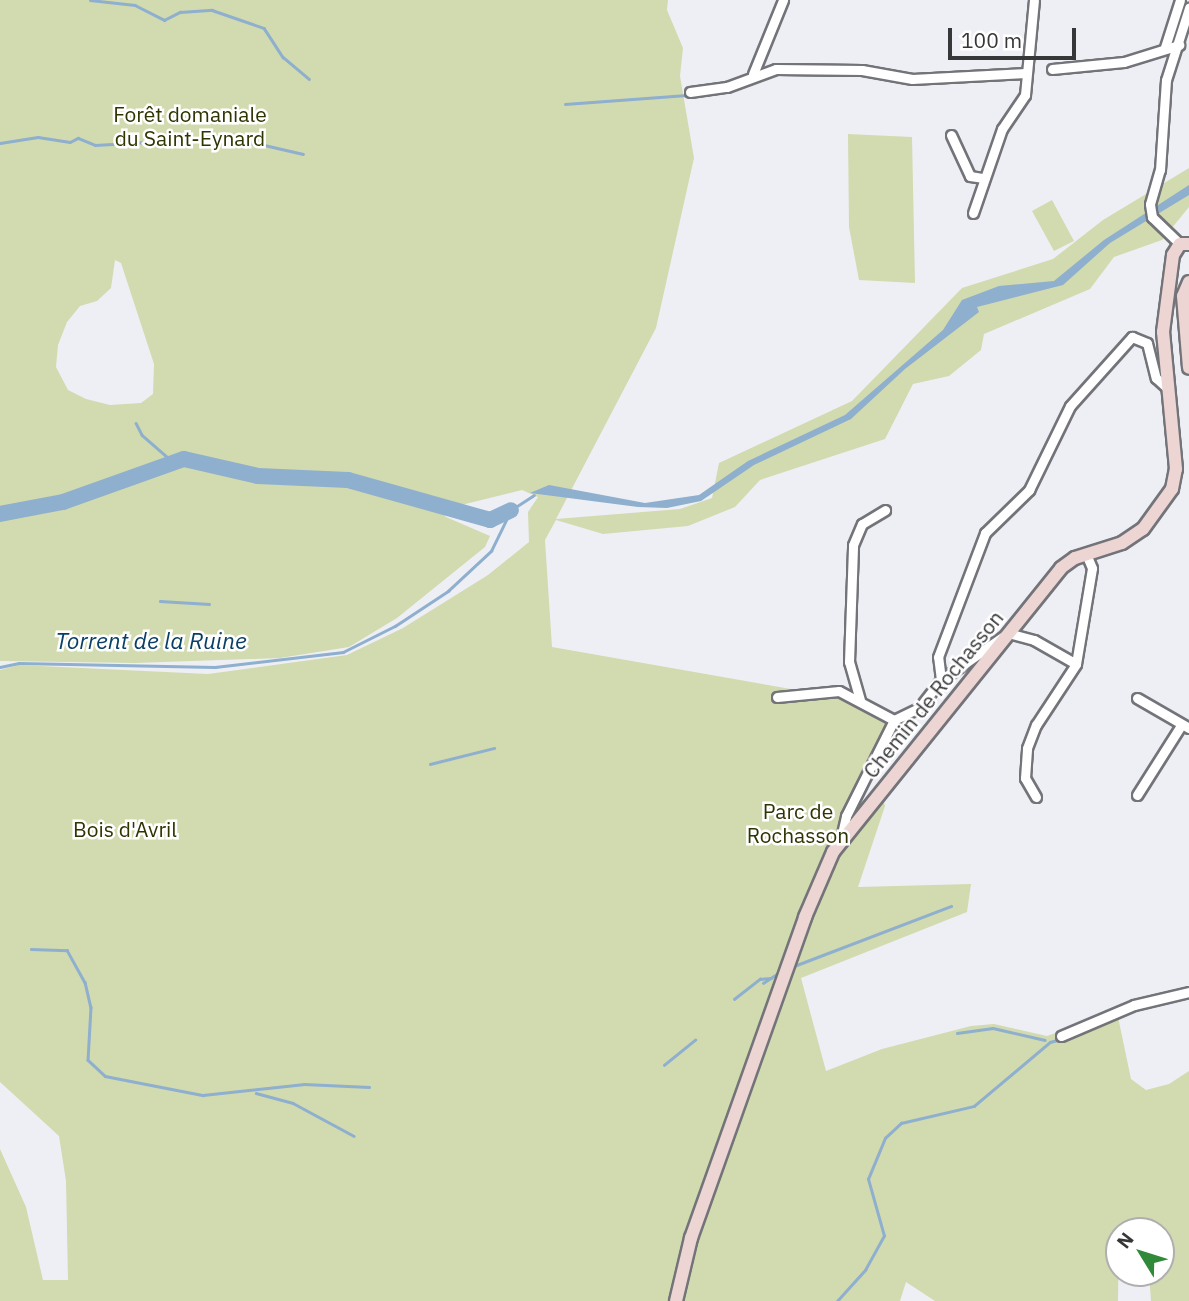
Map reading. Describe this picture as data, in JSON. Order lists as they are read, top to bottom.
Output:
{
  "streets": {
    "street": ["Chemin de Rochasson"]
  },
  "water": ["Torrent de la Ruine"],
  "parks": ["Forêt domaniale du Saint-Eynard", "Parc de Rochasson", "Bois d'Avril"],
  "scale_bar": "100 m",
  "north": "top left"
}
